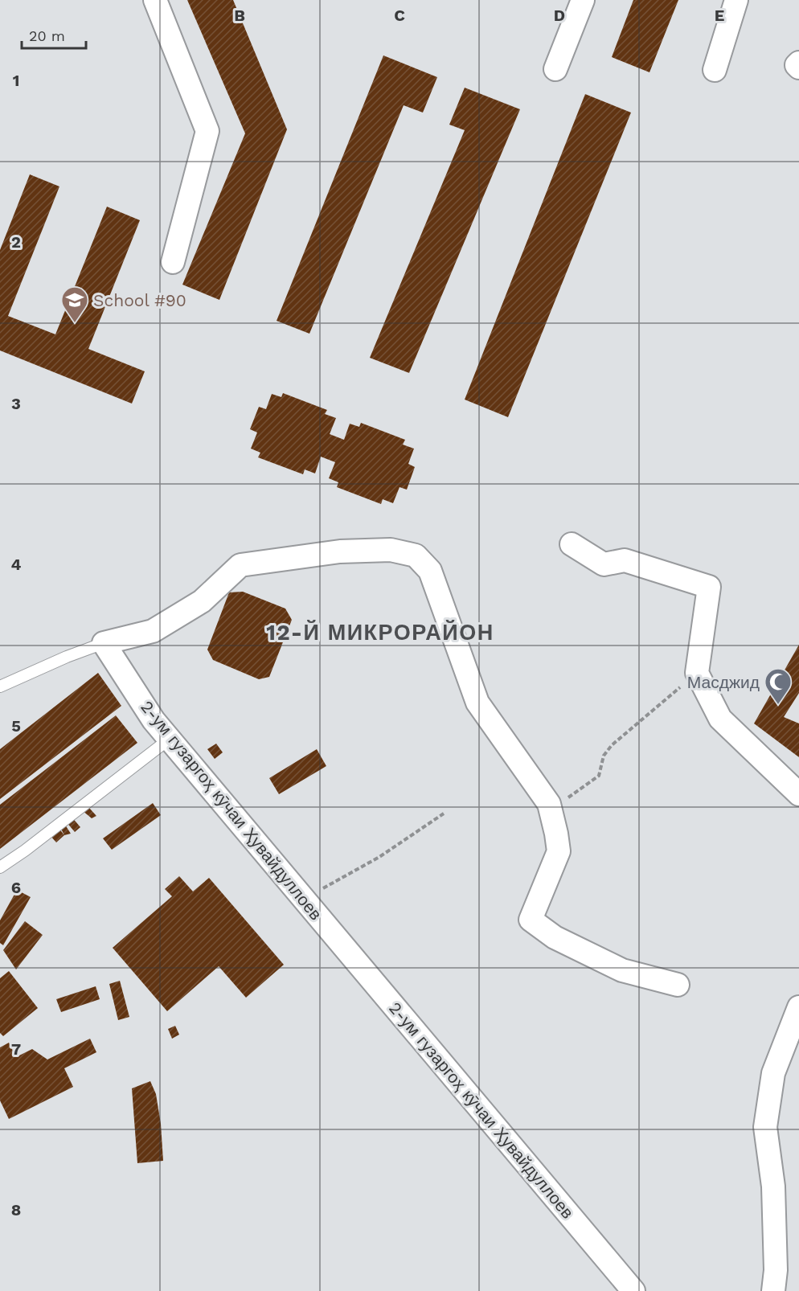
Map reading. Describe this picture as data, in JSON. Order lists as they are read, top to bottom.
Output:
{
  "streets": {
    "street": ["2-ум гузаргоҳ кӯчаи Ҳувайдуллоев"]
  },
  "districts": ["12-Й МИКРОРАЙОН"],
  "places": {
    "school or university": ["School #90"],
    "mosque": ["Масджид"]
  },
  "scale_bar": "20 m",
  "grid": {
    "columns": [
      "B",
      "C",
      "D",
      "E"
    ],
    "rows": [
      "1",
      "2",
      "3",
      "4",
      "5",
      "6",
      "7",
      "8"
    ]
  }
}
